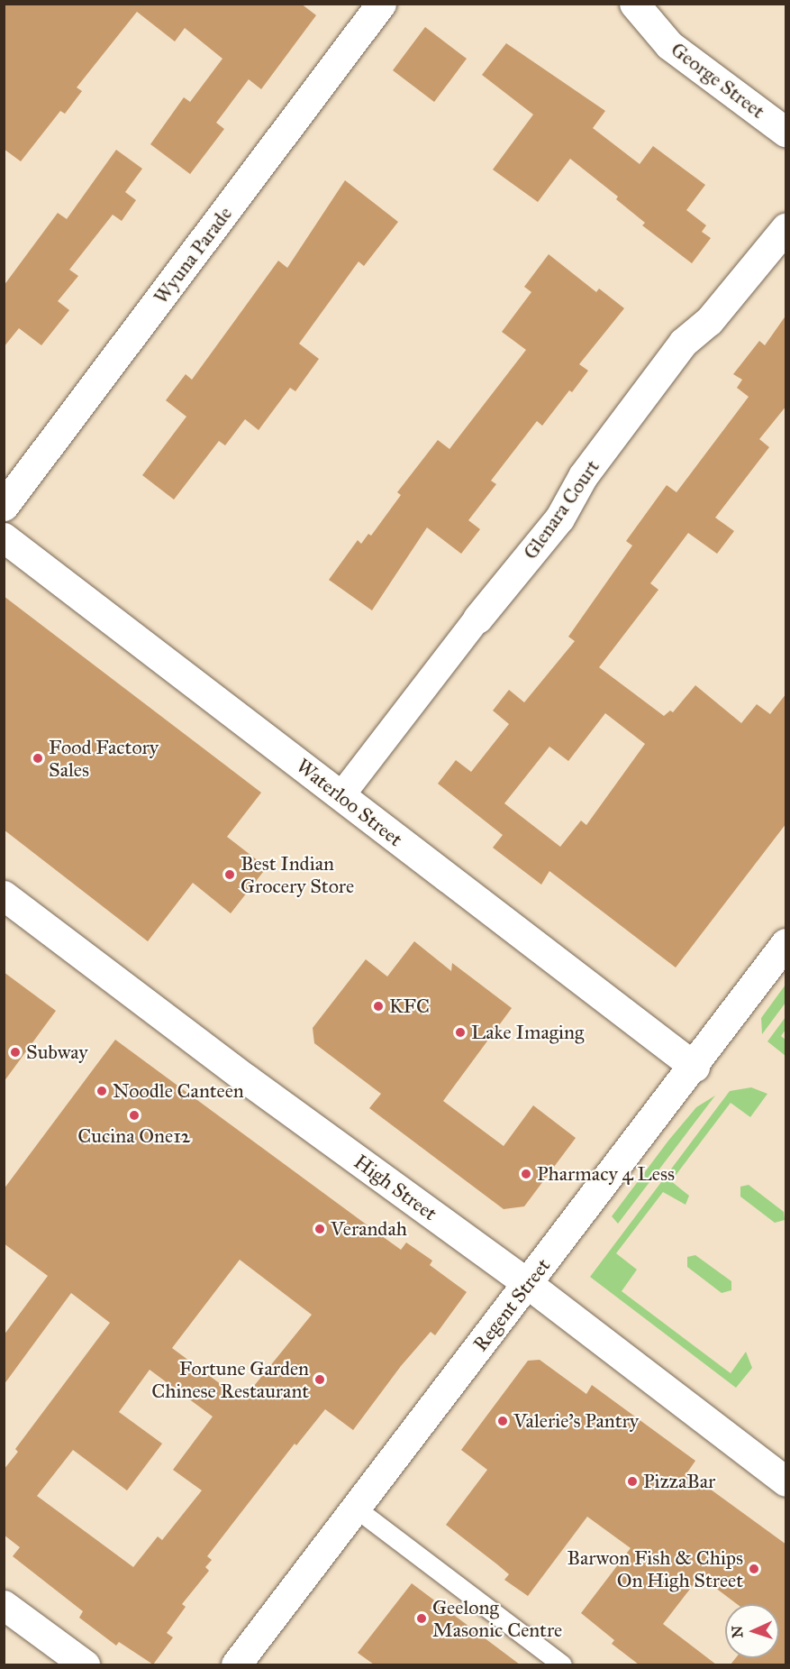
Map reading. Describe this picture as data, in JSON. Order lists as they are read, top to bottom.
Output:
{
  "streets": {
    "street": [
      "George Street",
      "Wyuna Parade",
      "Glenara Court",
      "Waterloo Street",
      "High Street",
      "Regent Street"
    ]
  },
  "crossings": [
    ["Glenara Court", "Waterloo Street"],
    ["Waterloo Street", "Regent Street"],
    ["High Street", "Regent Street"]
  ],
  "places": [
    "Food Factory Sales",
    "Best Indian Grocery Store",
    "KFC",
    "Lake Imaging",
    "Subway",
    "Noodle Canteen",
    "Cucina One12",
    "Pharmacy 4 Less",
    "Verandah",
    "Fortune Garden Chinese Restaurant",
    "Valerie's Pantry",
    "PizzaBar",
    "Barwon Fish & Chips On High Street",
    "Geelong Masonic Centre"
  ],
  "north": "left"
}
